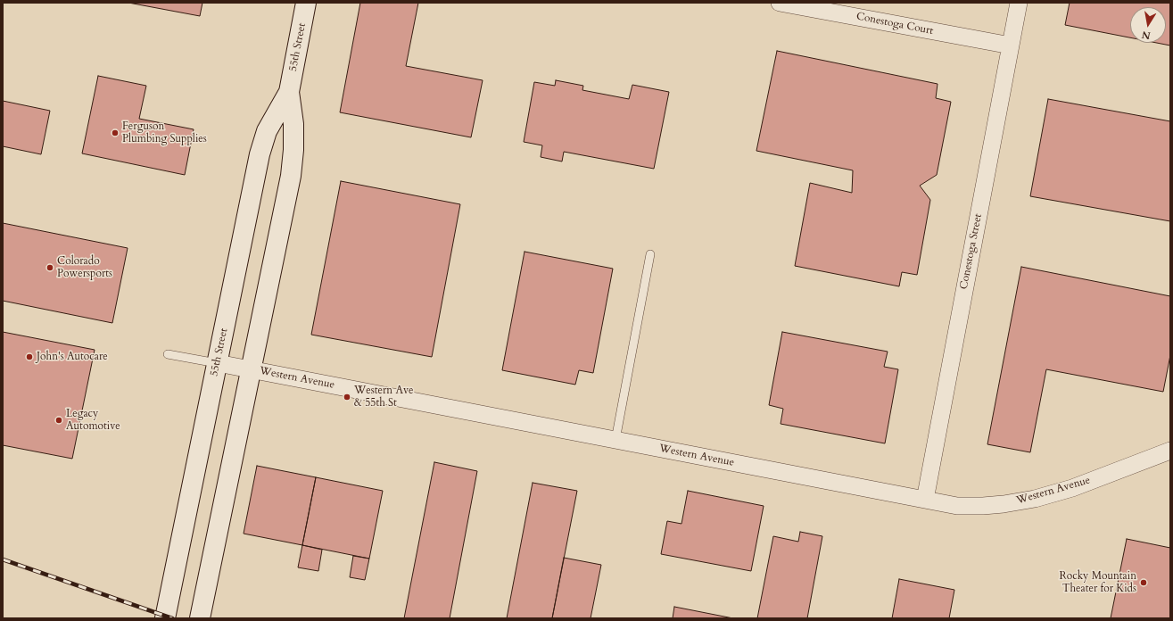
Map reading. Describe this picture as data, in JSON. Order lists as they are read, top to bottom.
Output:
{
  "streets": {
    "main road": ["55th Street"],
    "street": ["Conestoga Court", "Conestoga Street", "Western Avenue"]
  },
  "crossings": [
    ["Conestoga Court", "Conestoga Street"],
    ["55th Street", "Western Avenue"],
    ["Conestoga Street", "Western Avenue"]
  ],
  "places": [
    "Ferguson Plumbing Supplies",
    "Colorado Powersports",
    "John's Autocare",
    "Western Ave & 55th St",
    "Legacy Automotive",
    "Rocky Mountain Theater for Kids"
  ],
  "north": "bottom"
}
